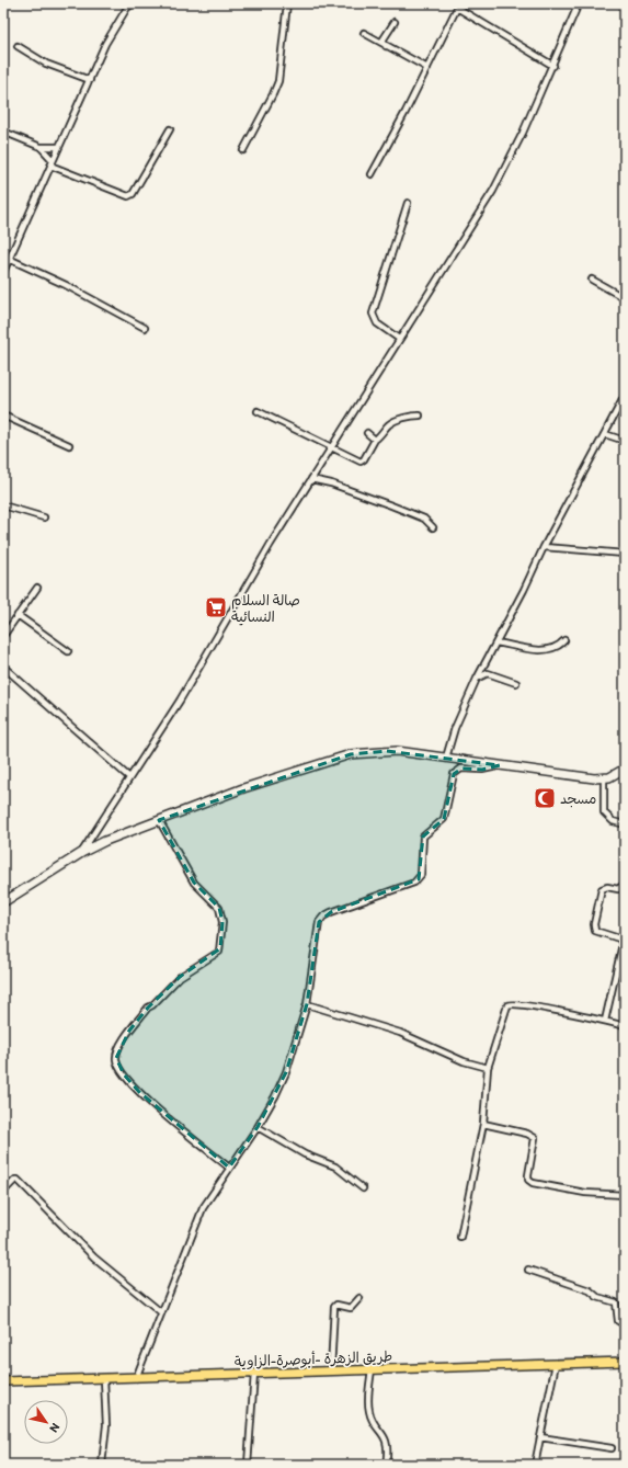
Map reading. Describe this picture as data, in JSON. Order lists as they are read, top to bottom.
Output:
{
  "streets": {
    "main road": ["طريق الزهرة -أبوصرة-الزاوية"]
  },
  "places": {
    "supermarket": ["صالة السلام النسائية"],
    "mosque": ["مسجد"]
  },
  "north": "bottom right"
}
